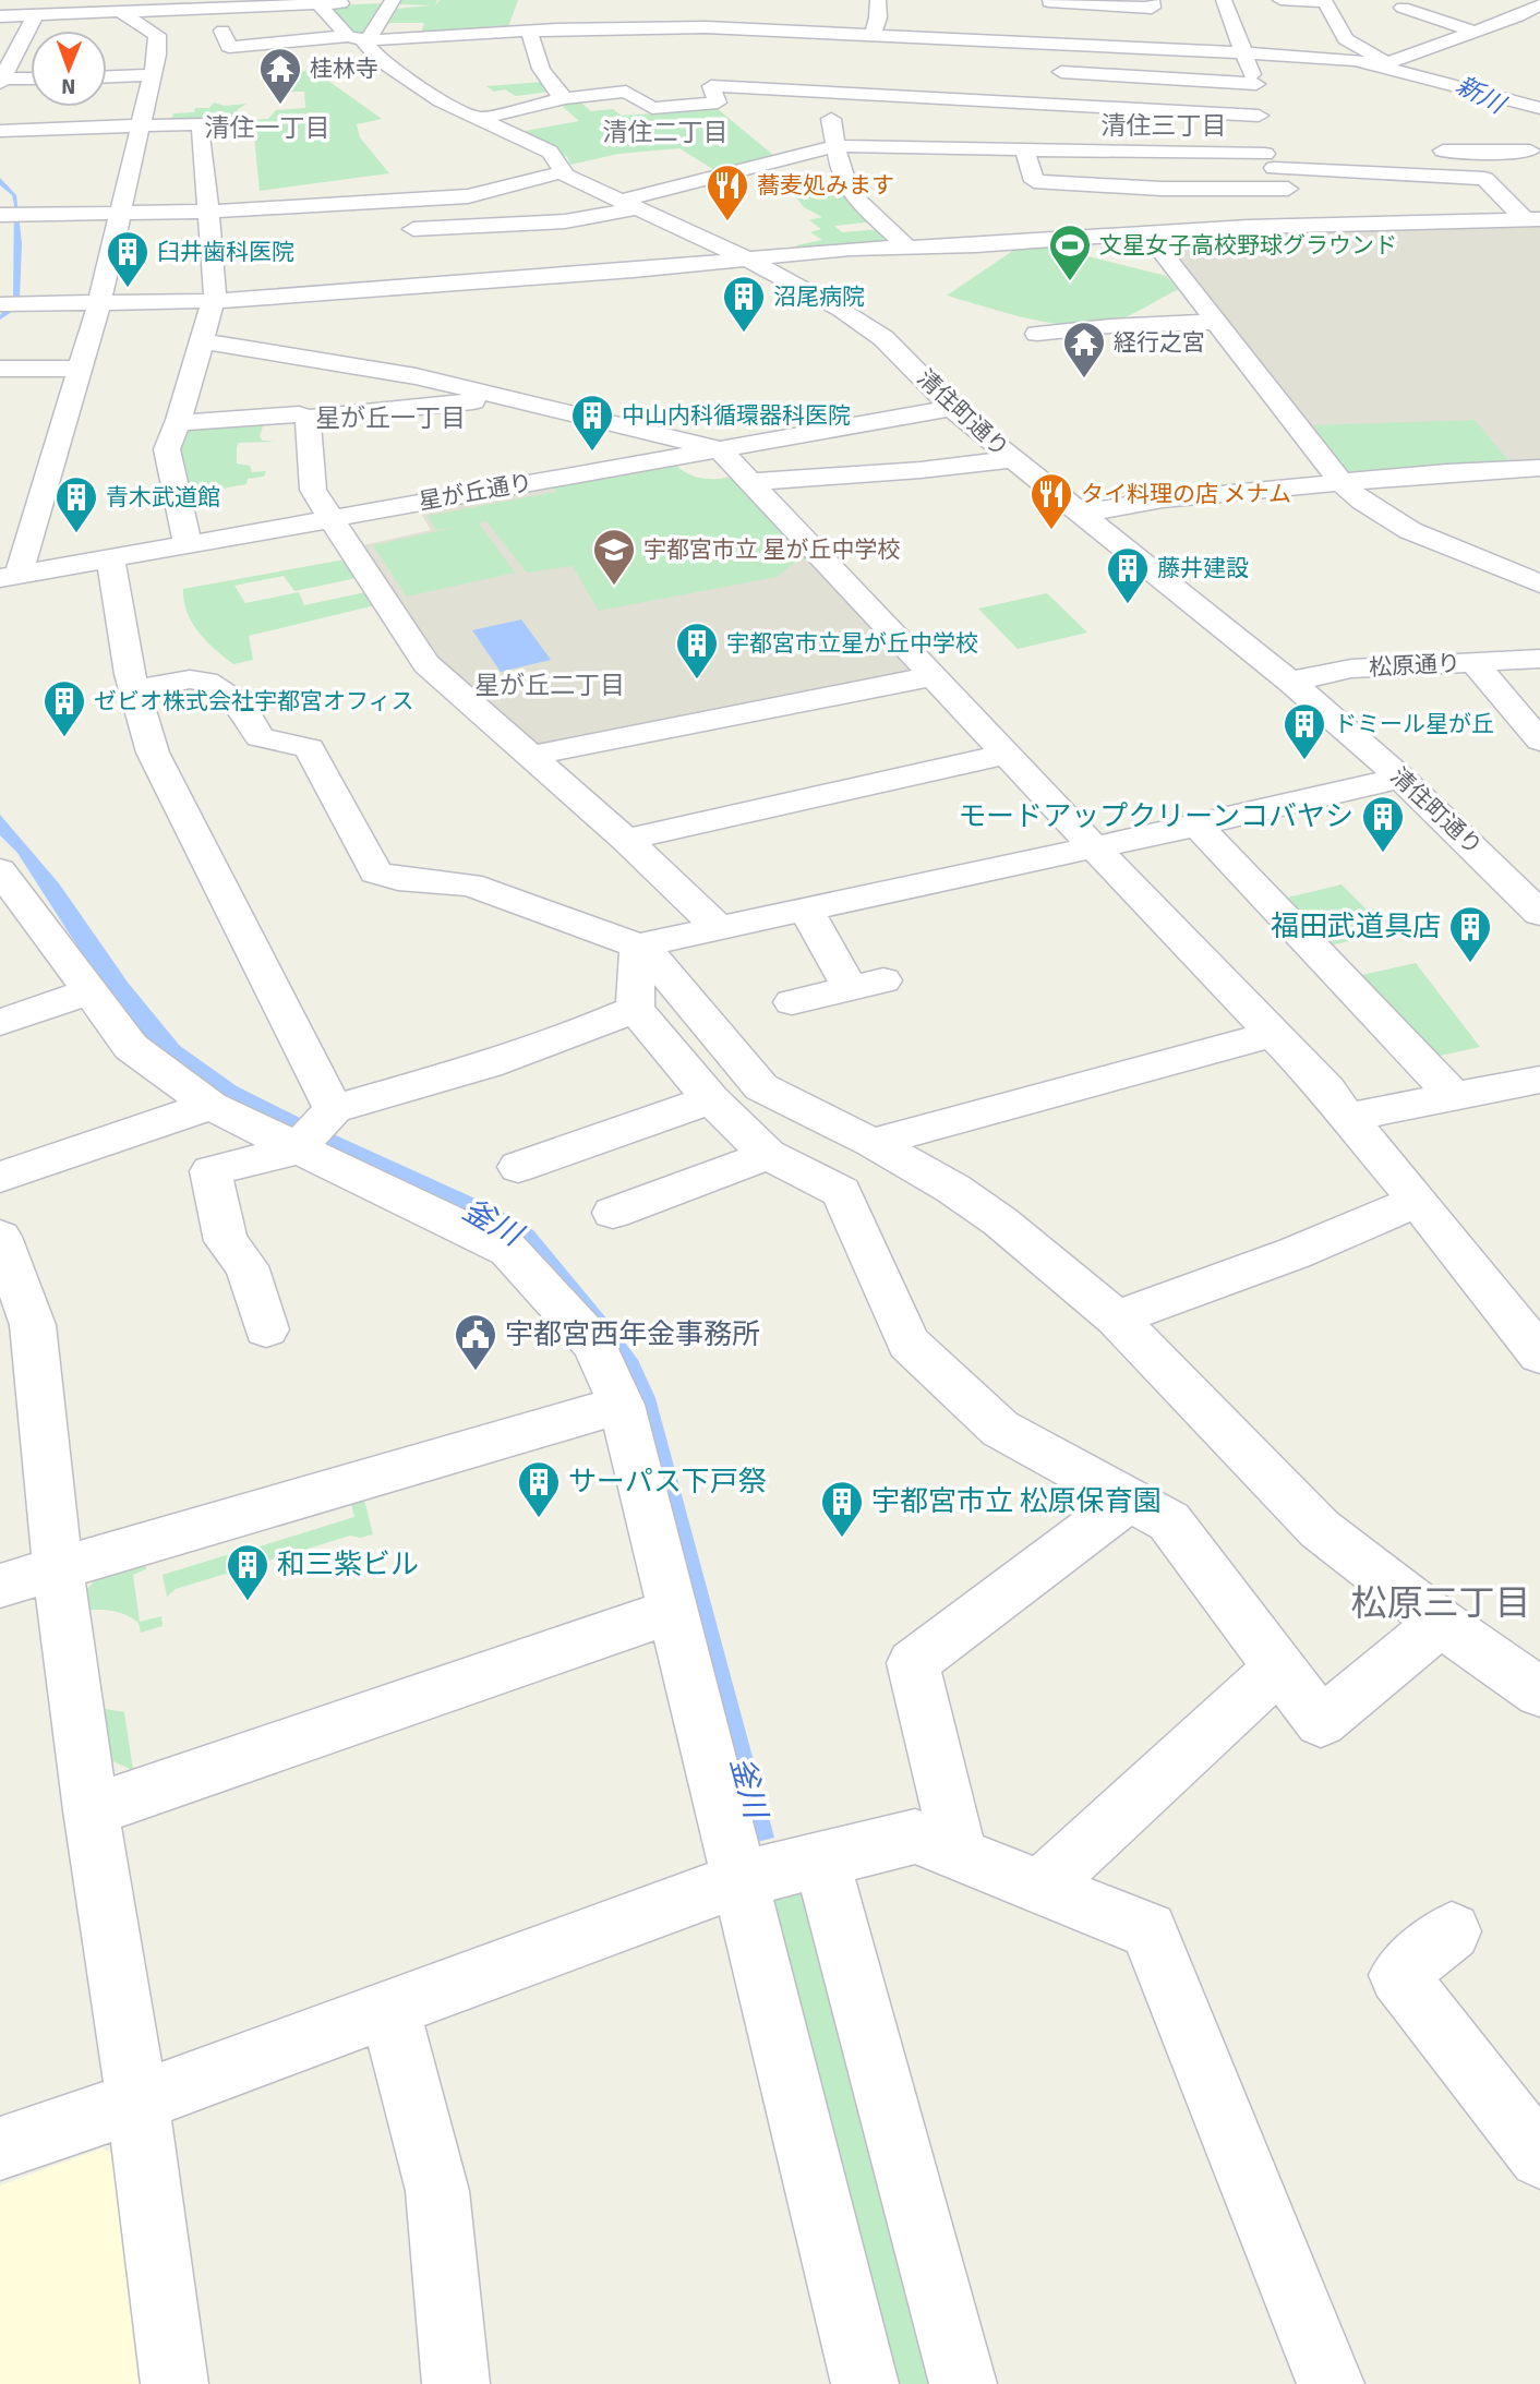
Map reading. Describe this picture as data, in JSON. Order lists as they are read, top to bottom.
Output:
{
  "streets": {
    "street": ["清住町通り", "星が丘通り", "松原通り"]
  },
  "crossings": [
    ["清住町通り", "星が丘通り"],
    ["清住町通り", "松原通り"]
  ],
  "districts": [
    "清住三丁目",
    "清住一丁目",
    "清住二丁目",
    "星が丘一丁目",
    "星が丘二丁目",
    "松原三丁目"
  ],
  "water": ["新川", "釜川"],
  "places": {
    "temple": ["桂林寺", "経行之宮"],
    "restaurant": ["蕎麦処みます", "タイ料理の店 メナム"],
    "sports": ["文星女子高校野球グラウンド"],
    "building": [
      "臼井歯科医院",
      "沼尾病院",
      "中山内科循環器科医院",
      "青木武道館",
      "藤井建設",
      "宇都宮市立星が丘中学校",
      "ゼビオ株式会社宇都宮オフィス",
      "ドミール星が丘",
      "モードアップクリーンコバヤシ",
      "福田武道具店",
      "サーパス下戸祭",
      "宇都宮市立 松原保育園",
      "和三紫ビル"
    ],
    "school or university": ["宇都宮市立 星が丘中学校"],
    "public building": ["宇都宮西年金事務所"]
  },
  "north": "bottom"
}
